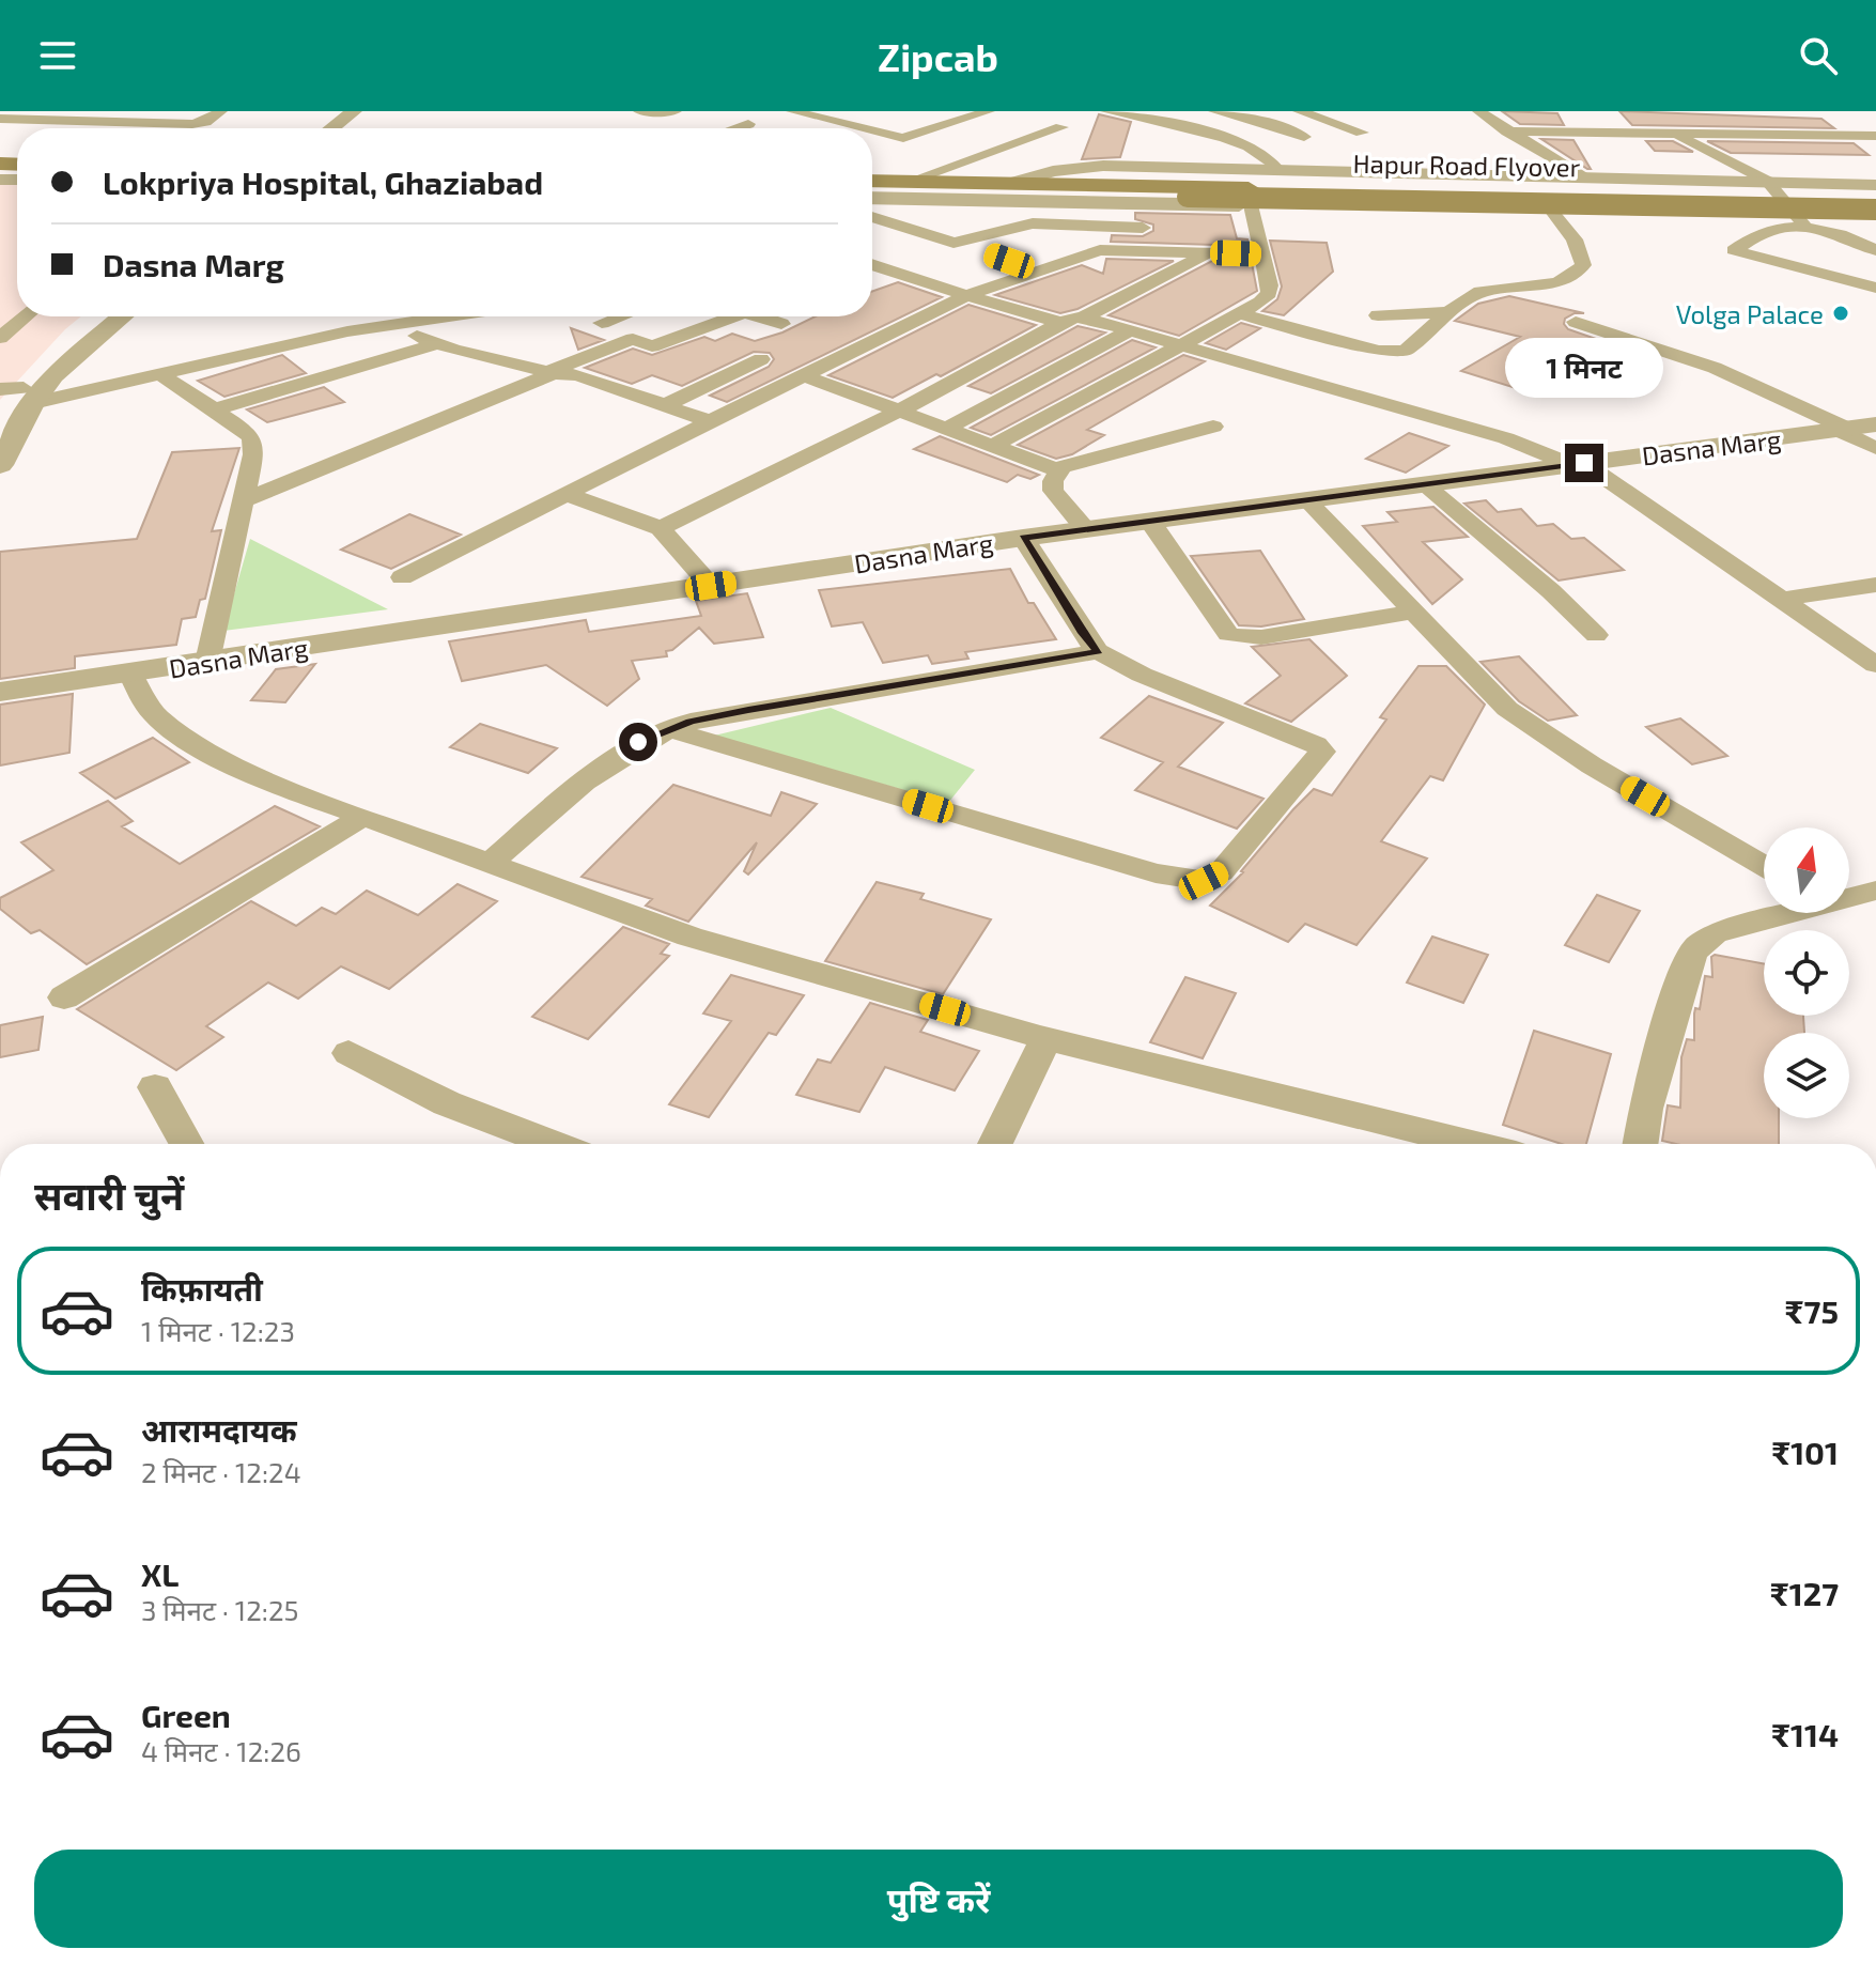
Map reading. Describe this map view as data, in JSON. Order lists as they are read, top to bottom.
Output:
{
  "streets": {
    "main road": ["Hapur Road Flyover"],
    "street": ["Dasna Marg"]
  },
  "places": ["Volga Palace"],
  "north": "top",
  "page": {
    "header": "Zipcab",
    "banner": ["Lokpriya Hospital, Ghaziabad", "Dasna Marg"],
    "bubble": "1 मिनट",
    "heading": "सवारी चुनें",
    "list": [
      {
        "name": "किफ़ायती",
        "note": "1 मिनट · 12:23",
        "value": "₹75"
      },
      {
        "name": "आरामदायक",
        "note": "2 मिनट · 12:24",
        "value": "₹101"
      },
      {
        "name": "XL",
        "note": "3 मिनट · 12:25",
        "value": "₹127"
      },
      {
        "name": "Green",
        "note": "4 मिनट · 12:26",
        "value": "₹114"
      }
    ],
    "buttons": "पुष्टि करें"
  }
}
